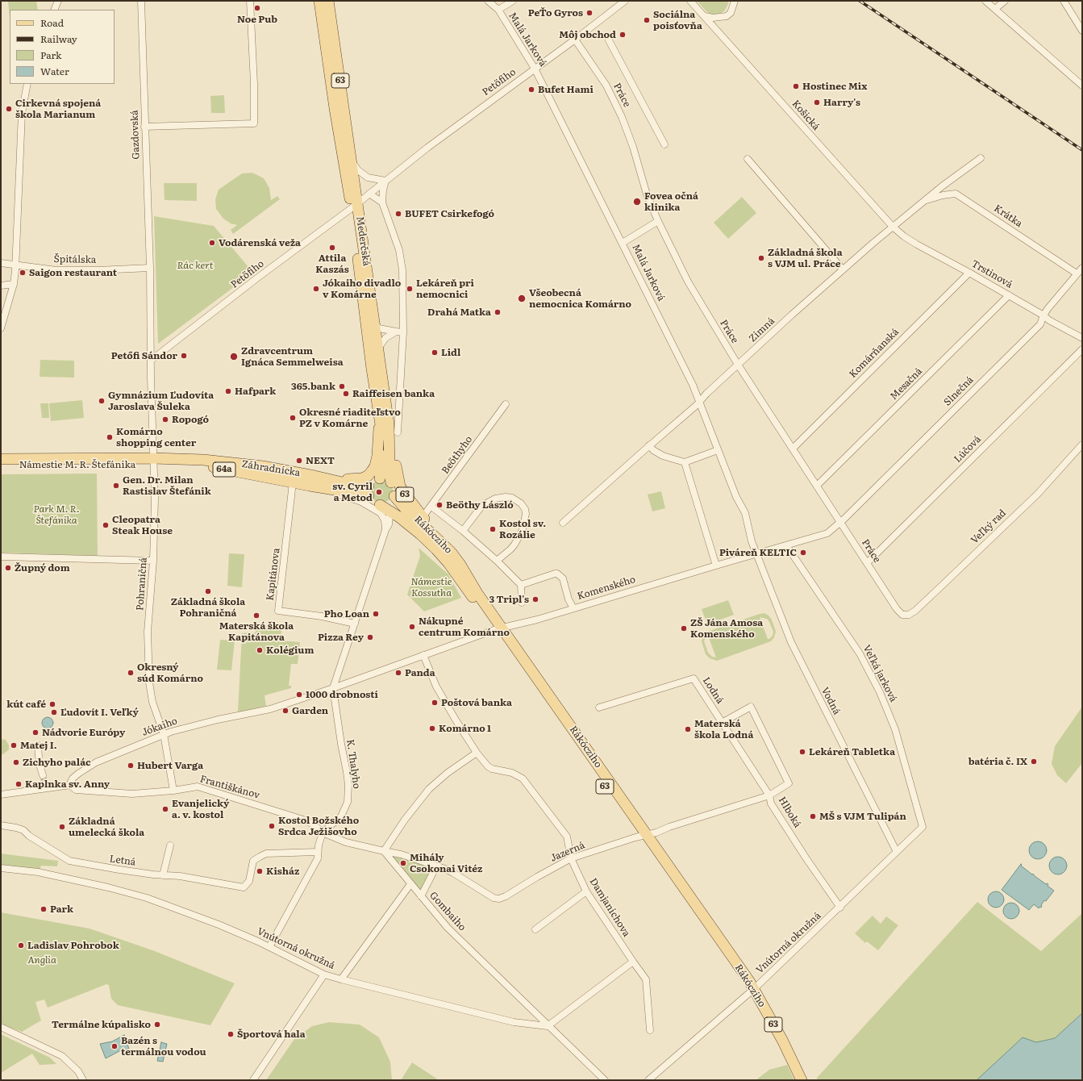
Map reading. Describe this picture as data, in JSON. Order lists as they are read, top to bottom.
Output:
{
  "streets": {
    "main road": [
      "63",
      "Mederčská",
      "Námestie M. R. Štefánika",
      "Záhradnícka",
      "64a",
      "Rákócziho"
    ],
    "street": [
      "Malá Jarková",
      "Petöfiho",
      "Práce",
      "Košická",
      "Gazdovská",
      "Krátka",
      "Špitálska",
      "Trstinová",
      "Zimná",
      "Komárňanská",
      "Mesačná",
      "Slnečná",
      "Lúčová",
      "Beöthyho",
      "Veľký rad",
      "Kapitánova",
      "Pohraničná",
      "Komenského",
      "Veľká jarková",
      "Lodná",
      "Vodná",
      "Jókaiho",
      "K. Thalyho",
      "Františkánov",
      "Hlboká",
      "Jazerná",
      "Letná",
      "Damjanichova",
      "Gombaiho",
      "Vnútorná okružná"
    ]
  },
  "crossings": [
    ["Malá Jarková", "Petöfiho"],
    ["Malá Jarková", "Zimná"],
    ["Malá Jarková", "Komenského"],
    ["Malá Jarková", "Vodná"],
    ["63", "Mederčská"],
    ["63", "Beöthyho"],
    ["63", "Záhradnícka"],
    ["63", "Rákócziho"],
    ["Petöfiho", "Práce"],
    ["Petöfiho", "Gazdovská"],
    ["Petöfiho", "Mederčská"],
    ["Petöfiho", "Pohraničná"],
    ["Práce", "Zimná"],
    ["Práce", "Komárňanská"],
    ["Práce", "Mesačná"],
    ["Práce", "Slnečná"],
    ["Práce", "Lúčová"],
    ["Práce", "Veľký rad"],
    ["Práce", "Komenského"],
    ["Košická", "Trstinová"],
    ["Košická", "Zimná"],
    ["Gazdovská", "Špitálska"],
    ["Gazdovská", "Pohraničná"],
    ["Krátka", "Zimná"],
    ["Krátka", "Slnečná"],
    ["Mederčská", "Záhradnícka"],
    ["Mederčská", "Rákócziho"],
    ["Trstinová", "Zimná"],
    ["Trstinová", "Komárňanská"],
    ["Trstinová", "Mesačná"],
    ["Trstinová", "Slnečná"],
    ["Slnečná", "Komenského"],
    ["Námestie M. R. Štefánika", "Záhradnícka"],
    ["Námestie M. R. Štefánika", "64a"],
    ["Námestie M. R. Štefánika", "Pohraničná"],
    ["Záhradnícka", "64a"],
    ["Záhradnícka", "Rákócziho"],
    ["Záhradnícka", "Kapitánova"],
    ["Záhradnícka", "Pohraničná"],
    ["64a", "Pohraničná"],
    ["Rákócziho", "Komenského"],
    ["Rákócziho", "Jazerná"],
    ["Rákócziho", "Vnútorná okružná"],
    ["Pohraničná", "Jókaiho"],
    ["Pohraničná", "Františkánov"],
    ["Komenského", "Veľká jarková"],
    ["Komenského", "Vodná"],
    ["Veľká jarková", "Vnútorná okružná"],
    ["Lodná", "Hlboká"],
    ["Lodná", "Jazerná"],
    ["Vodná", "Vnútorná okružná"],
    ["Jókaiho", "K. Thalyho"],
    ["Jókaiho", "Františkánov"],
    ["K. Thalyho", "Františkánov"],
    ["Hlboká", "Jazerná"],
    ["Hlboká", "Vnútorná okružná"],
    ["Jazerná", "Damjanichova"],
    ["Jazerná", "Gombaiho"],
    ["Gombaiho", "Vnútorná okružná"]
  ],
  "parks": [
    "Rác kert",
    "Park M. R. Štefánika",
    "Námestie Kossutha",
    "Anglia"
  ],
  "places": [
    "Noe Pub",
    "PeŤo Gyros",
    "Sociálna poisťovňa",
    "Môj obchod",
    "Hostinec Mix",
    "Bufet Hami",
    "Harry's",
    "Cirkevná spojená škola Marianum",
    "Fovea očná klinika",
    "BUFET Csirkefogó",
    "Vodárenská veža",
    "Attila Kaszás",
    "Základná škola s VJM ul. Práce",
    "Saigon restaurant",
    "Jókaiho divadlo v Komárne",
    "Lekáreň pri nemocnici",
    "Všeobecná nemocnica Komárno",
    "Drahá Matka",
    "Lidl",
    "Petőfi Sándor",
    "Zdravcentrum Ignáca Semmelweisa",
    "365.bank",
    "Hafpark",
    "Raiffeisen banka",
    "Gymnázium Ľudovíta Jaroslava Šuleka",
    "Okresné riaditeľstvo PZ v Komárne",
    "Ropogó",
    "Komárno shopping center",
    "NEXT",
    "Gen. Dr. Milan Rastislav Štefánik",
    "sv. Cyril a Metod",
    "Beöthy László",
    "Cleopatra Steak House",
    "Kostol sv. Rozálie",
    "Piváreň KELTIC",
    "Župný dom",
    "Základná škola Pohraničná",
    "3 Tripl's",
    "Pho Loan",
    "Materská škola Kapitánova",
    "Nákupné centrum Komárno",
    "ZŠ Jána Amosa Komenského",
    "Pizza Rey",
    "Kolégium",
    "Okresný súd Komárno",
    "Panda",
    "1000 drobností",
    "Poštová banka",
    "kút café",
    "Garden",
    "Ľudovít I. Veľký",
    "Komárno 1",
    "Materská škola Lodná",
    "Nádvorie Európy",
    "Matej I.",
    "Lekáreň Tabletka",
    "batéria č. IX",
    "Zichyho palác",
    "Hubert Varga",
    "Kaplnka sv. Anny",
    "Evanjelický a. v. kostol",
    "MŠ s VJM Tulipán",
    "Kostol Božského Srdca Ježišovho",
    "Základná umelecká škola",
    "Mihály Csokonai Vitéz",
    "Kisház",
    "Park",
    "Ladislav Pohrobok",
    "Termálne kúpalisko",
    "Športová hala",
    "Bazén s termálnou vodou"
  ],
  "legend": [
    "Road",
    "Railway",
    "Park",
    "Water"
  ]
}
